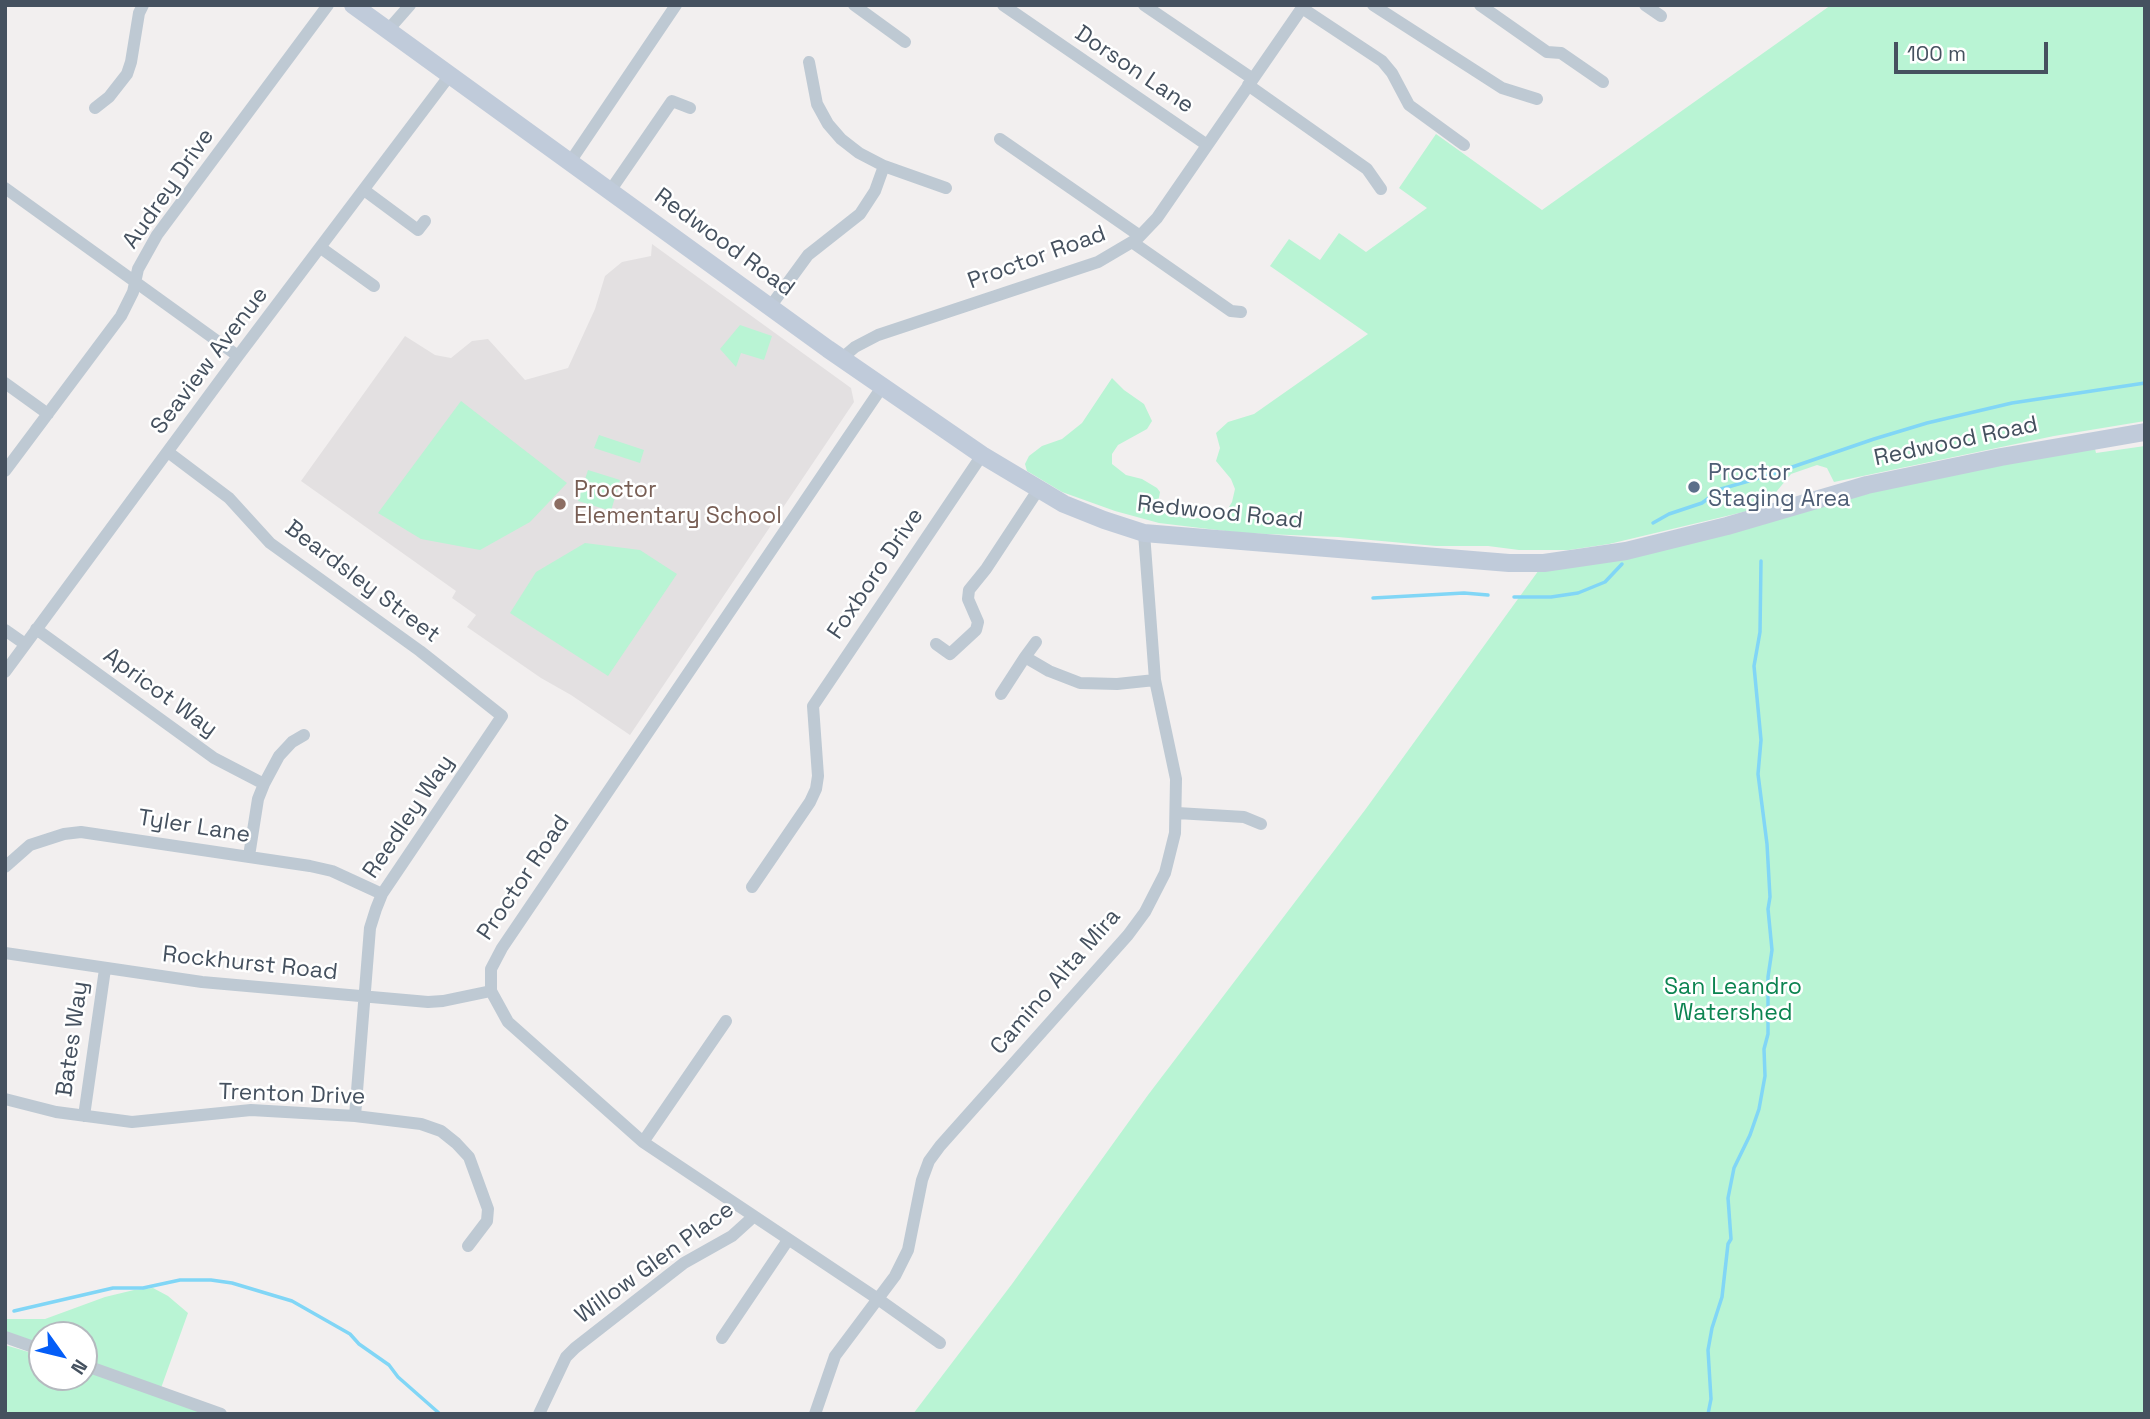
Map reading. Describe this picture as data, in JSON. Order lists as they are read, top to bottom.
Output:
{
  "streets": {
    "main road": ["Redwood Road"],
    "street": [
      "Dorson Lane",
      "Audrey Drive",
      "Proctor Road",
      "Seaview Avenue",
      "Foxboro Drive",
      "Beardsley Street",
      "Apricot Way",
      "Reedley Way",
      "Tyler Lane",
      "Rockhurst Road",
      "Camino Alta Mira",
      "Bates Way",
      "Trenton Drive",
      "Willow Glen Place"
    ]
  },
  "crossings": [
    ["Dorson Lane", "Proctor Road"],
    ["Redwood Road", "Proctor Road"],
    ["Redwood Road", "Seaview Avenue"],
    ["Redwood Road", "Foxboro Drive"],
    ["Redwood Road", "Camino Alta Mira"],
    ["Proctor Road", "Rockhurst Road"],
    ["Seaview Avenue", "Beardsley Street"],
    ["Seaview Avenue", "Apricot Way"],
    ["Beardsley Street", "Reedley Way"],
    ["Reedley Way", "Tyler Lane"],
    ["Reedley Way", "Rockhurst Road"],
    ["Reedley Way", "Trenton Drive"],
    ["Rockhurst Road", "Bates Way"],
    ["Bates Way", "Trenton Drive"]
  ],
  "parks": ["San Leandro Watershed"],
  "places": ["Proctor Staging Area", "Proctor Elementary School"],
  "scale_bar": "100 m",
  "north": "bottom right"
}
